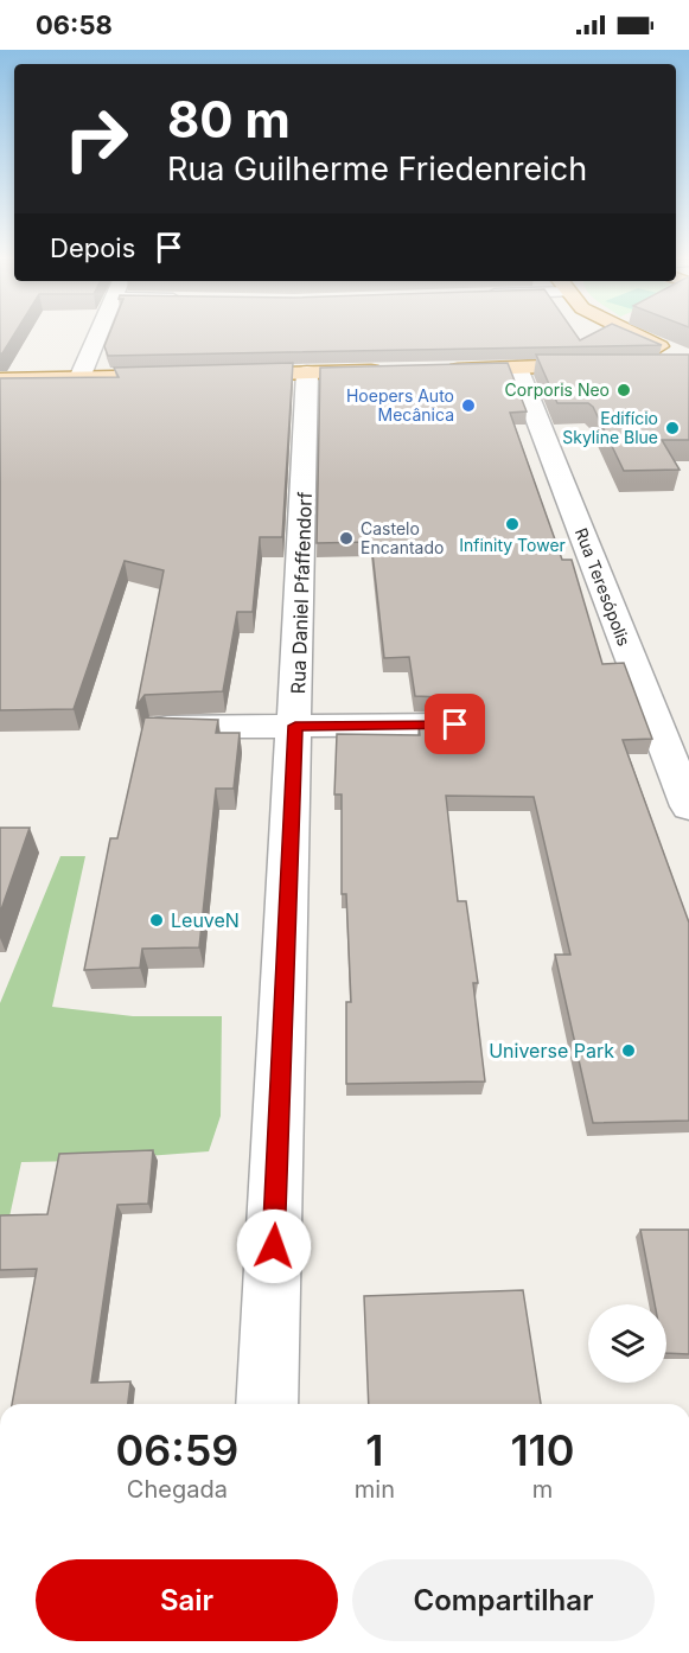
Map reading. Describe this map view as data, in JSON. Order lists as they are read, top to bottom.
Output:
{
  "streets": {
    "street": ["Rua Teresópolis", "Rua Daniel Pfaffendorf"]
  },
  "places": [
    "Corporis Neo",
    "Hoepers Auto Mecânica",
    "Edifício Skyline Blue",
    "Infinity Tower",
    "Castelo Encantado",
    "LeuveN",
    "Universe Park"
  ],
  "page": {
    "status": "06:58",
    "turn": ["80 m", "Rua Guilherme Friedenreich"],
    "then": "Depois",
    "eta": [
      "06:59",
      "Chegada",
      "1",
      "min",
      "110",
      "m"
    ],
    "buttons": ["Sair", "Compartilhar"]
  }
}
